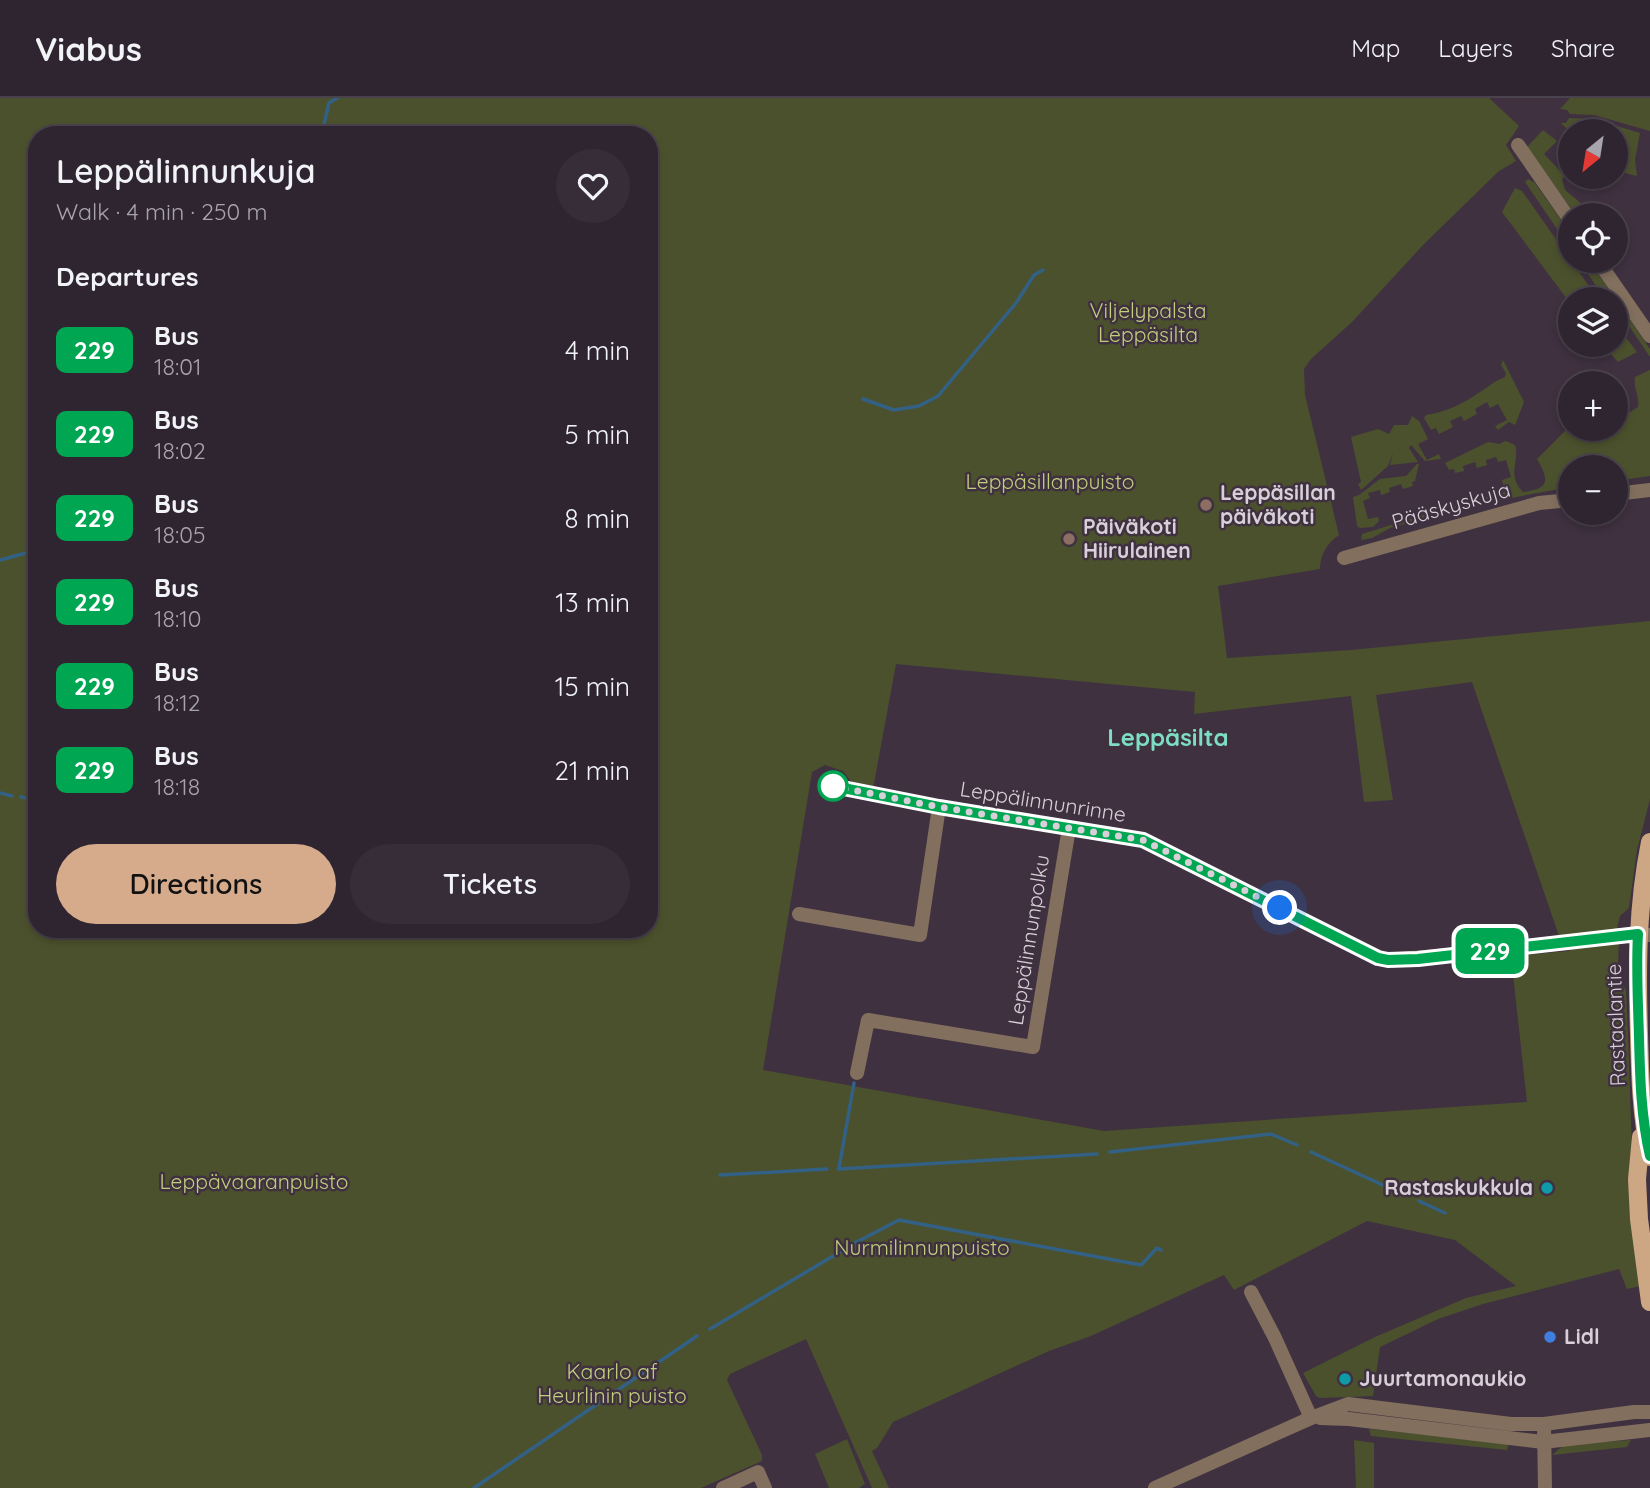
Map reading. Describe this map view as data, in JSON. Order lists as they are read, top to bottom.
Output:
{
  "streets": {
    "main road": ["Rastaalantie"],
    "street": ["Pääskyskuja", "Leppälinnunrinne", "Leppälinnunpolku"]
  },
  "crossings": [
    ["Leppälinnunrinne", "Leppälinnunpolku"],
    ["Leppälinnunrinne", "Rastaalantie"]
  ],
  "districts": ["Leppäsilta"],
  "parks": [
    "Viljelypalsta Leppäsilta",
    "Leppäsillanpuisto",
    "Leppävaaranpuisto",
    "Nurmilinnunpuisto",
    "Kaarlo af Heurlinin puisto"
  ],
  "places": [
    "Leppäsillan päiväkoti",
    "Päiväkoti Hiirulainen",
    "Rastaskukkula",
    "Lidl",
    "Juurtamonaukio"
  ],
  "lines": ["bus line 229"],
  "north": "bottom left",
  "page": {
    "header": "Viabus",
    "nav": ["Map", "Layers", "Share"],
    "on_map": "229",
    "map_buttons": ["+", "−"],
    "heading": [
      ["Leppälinnunkuja", "Walk · 4 min · 250 m"],
      "Departures"
    ],
    "list": [
      {
        "mark": "229",
        "name": "Bus",
        "note": "18:01",
        "value": "4 min"
      },
      {
        "mark": "229",
        "name": "Bus",
        "note": "18:02",
        "value": "5 min"
      },
      {
        "mark": "229",
        "name": "Bus",
        "note": "18:05",
        "value": "8 min"
      },
      {
        "mark": "229",
        "name": "Bus",
        "note": "18:10",
        "value": "13 min"
      },
      {
        "mark": "229",
        "name": "Bus",
        "note": "18:12",
        "value": "15 min"
      },
      {
        "mark": "229",
        "name": "Bus",
        "note": "18:18",
        "value": "21 min"
      }
    ],
    "buttons": ["Directions", "Tickets"]
  }
}
